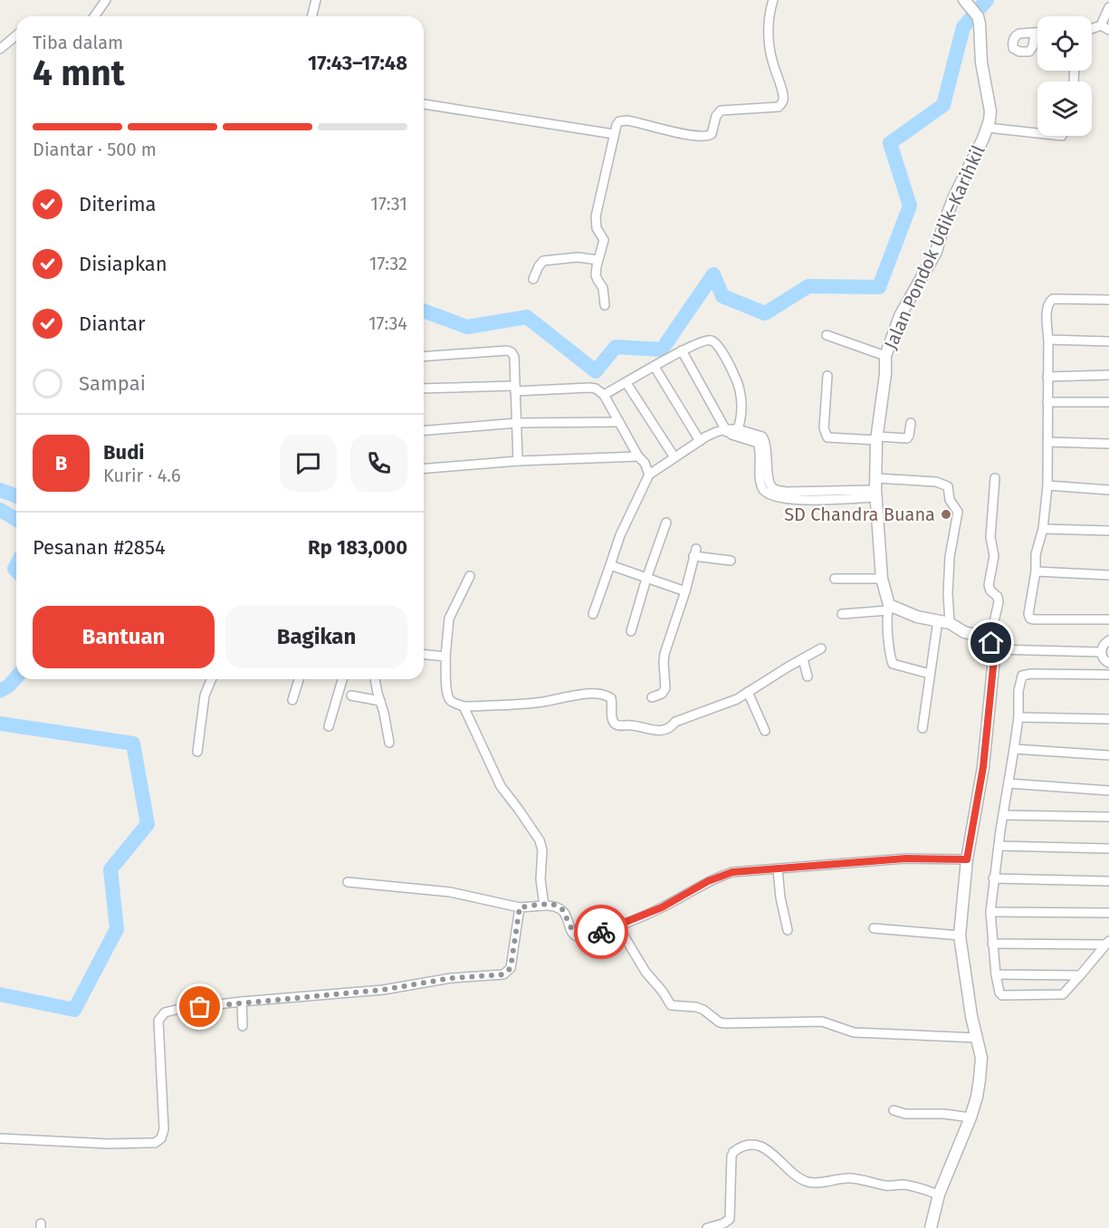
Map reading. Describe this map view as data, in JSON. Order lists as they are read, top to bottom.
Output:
{
  "streets": {
    "street": ["Jalan Pondok Udik–Karihkil"]
  },
  "places": ["SD Chandra Buana"],
  "page": {
    "heading": ["4 mnt", "Tiba dalam", "17:43–17:48"],
    "panel": [
      "Budi",
      "Kurir · 4.6",
      "Pesanan #2854",
      "Rp 183,000"
    ],
    "bar": "Diantar · 500 m",
    "list": [
      ["Diterima", "17:31"],
      ["Disiapkan", "17:32"],
      ["Diantar", "17:34"],
      "Sampai"
    ],
    "round": "B",
    "buttons": ["Bantuan", "Bagikan"]
  }
}
